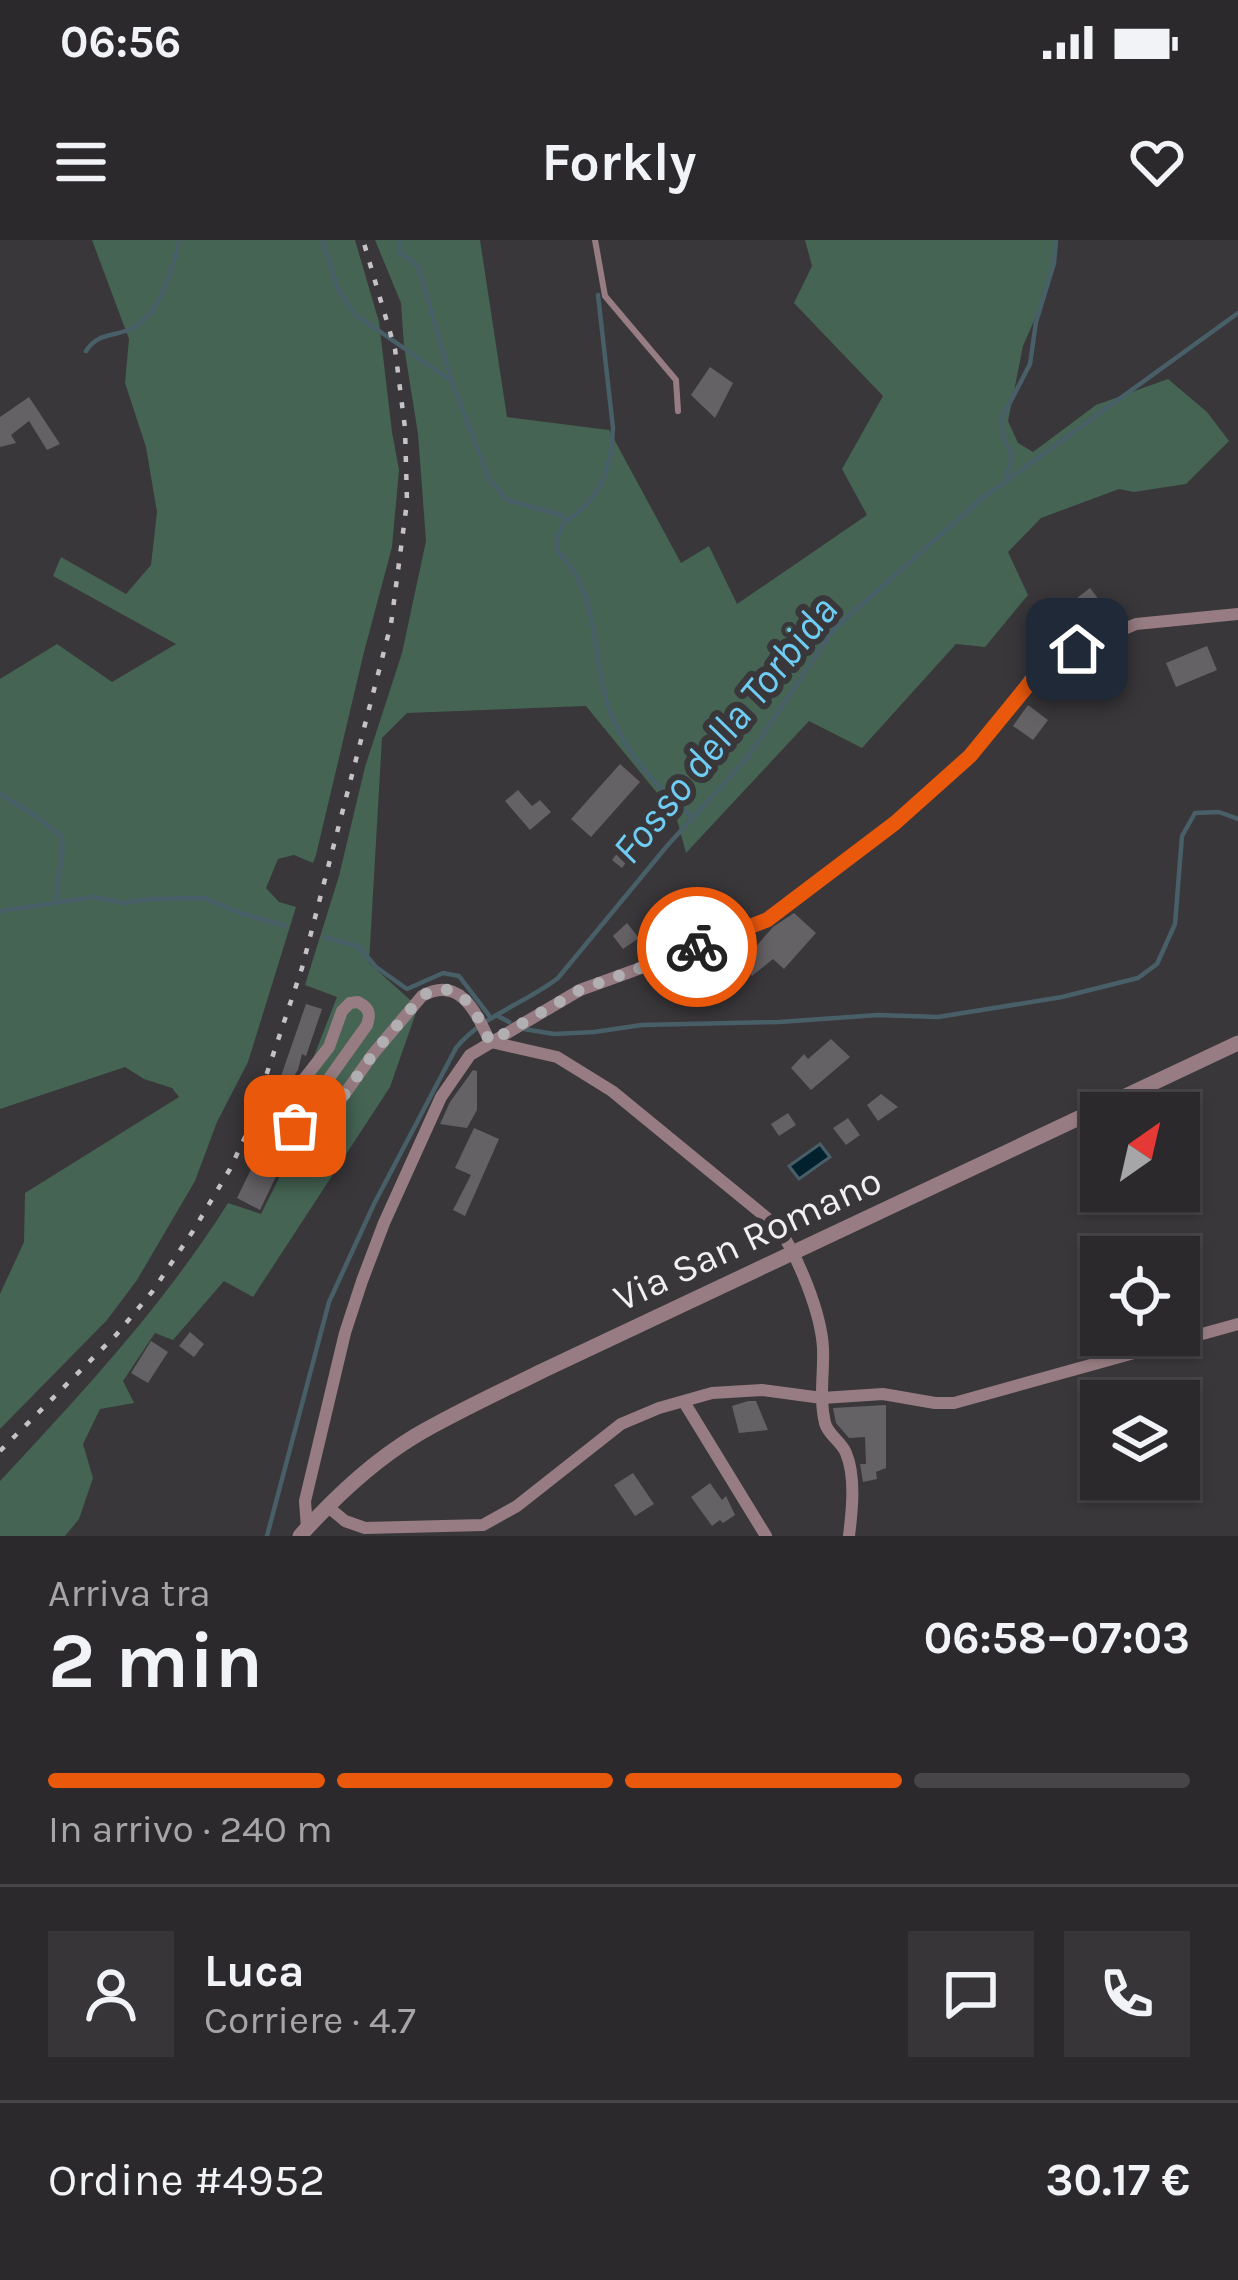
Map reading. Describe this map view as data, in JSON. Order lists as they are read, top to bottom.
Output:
{
  "streets": {
    "street": ["Via San Romano"]
  },
  "water": ["Fosso della Torbida"],
  "north": "top right",
  "page": {
    "status": "06:56",
    "header": "Forkly",
    "heading": ["2 min", "Arriva tra", "06:58–07:03"],
    "panel": [
      "Luca",
      "Corriere · 4.7",
      "Ordine #4952",
      "30.17 €"
    ],
    "bar": "In arrivo · 240 m"
  }
}
